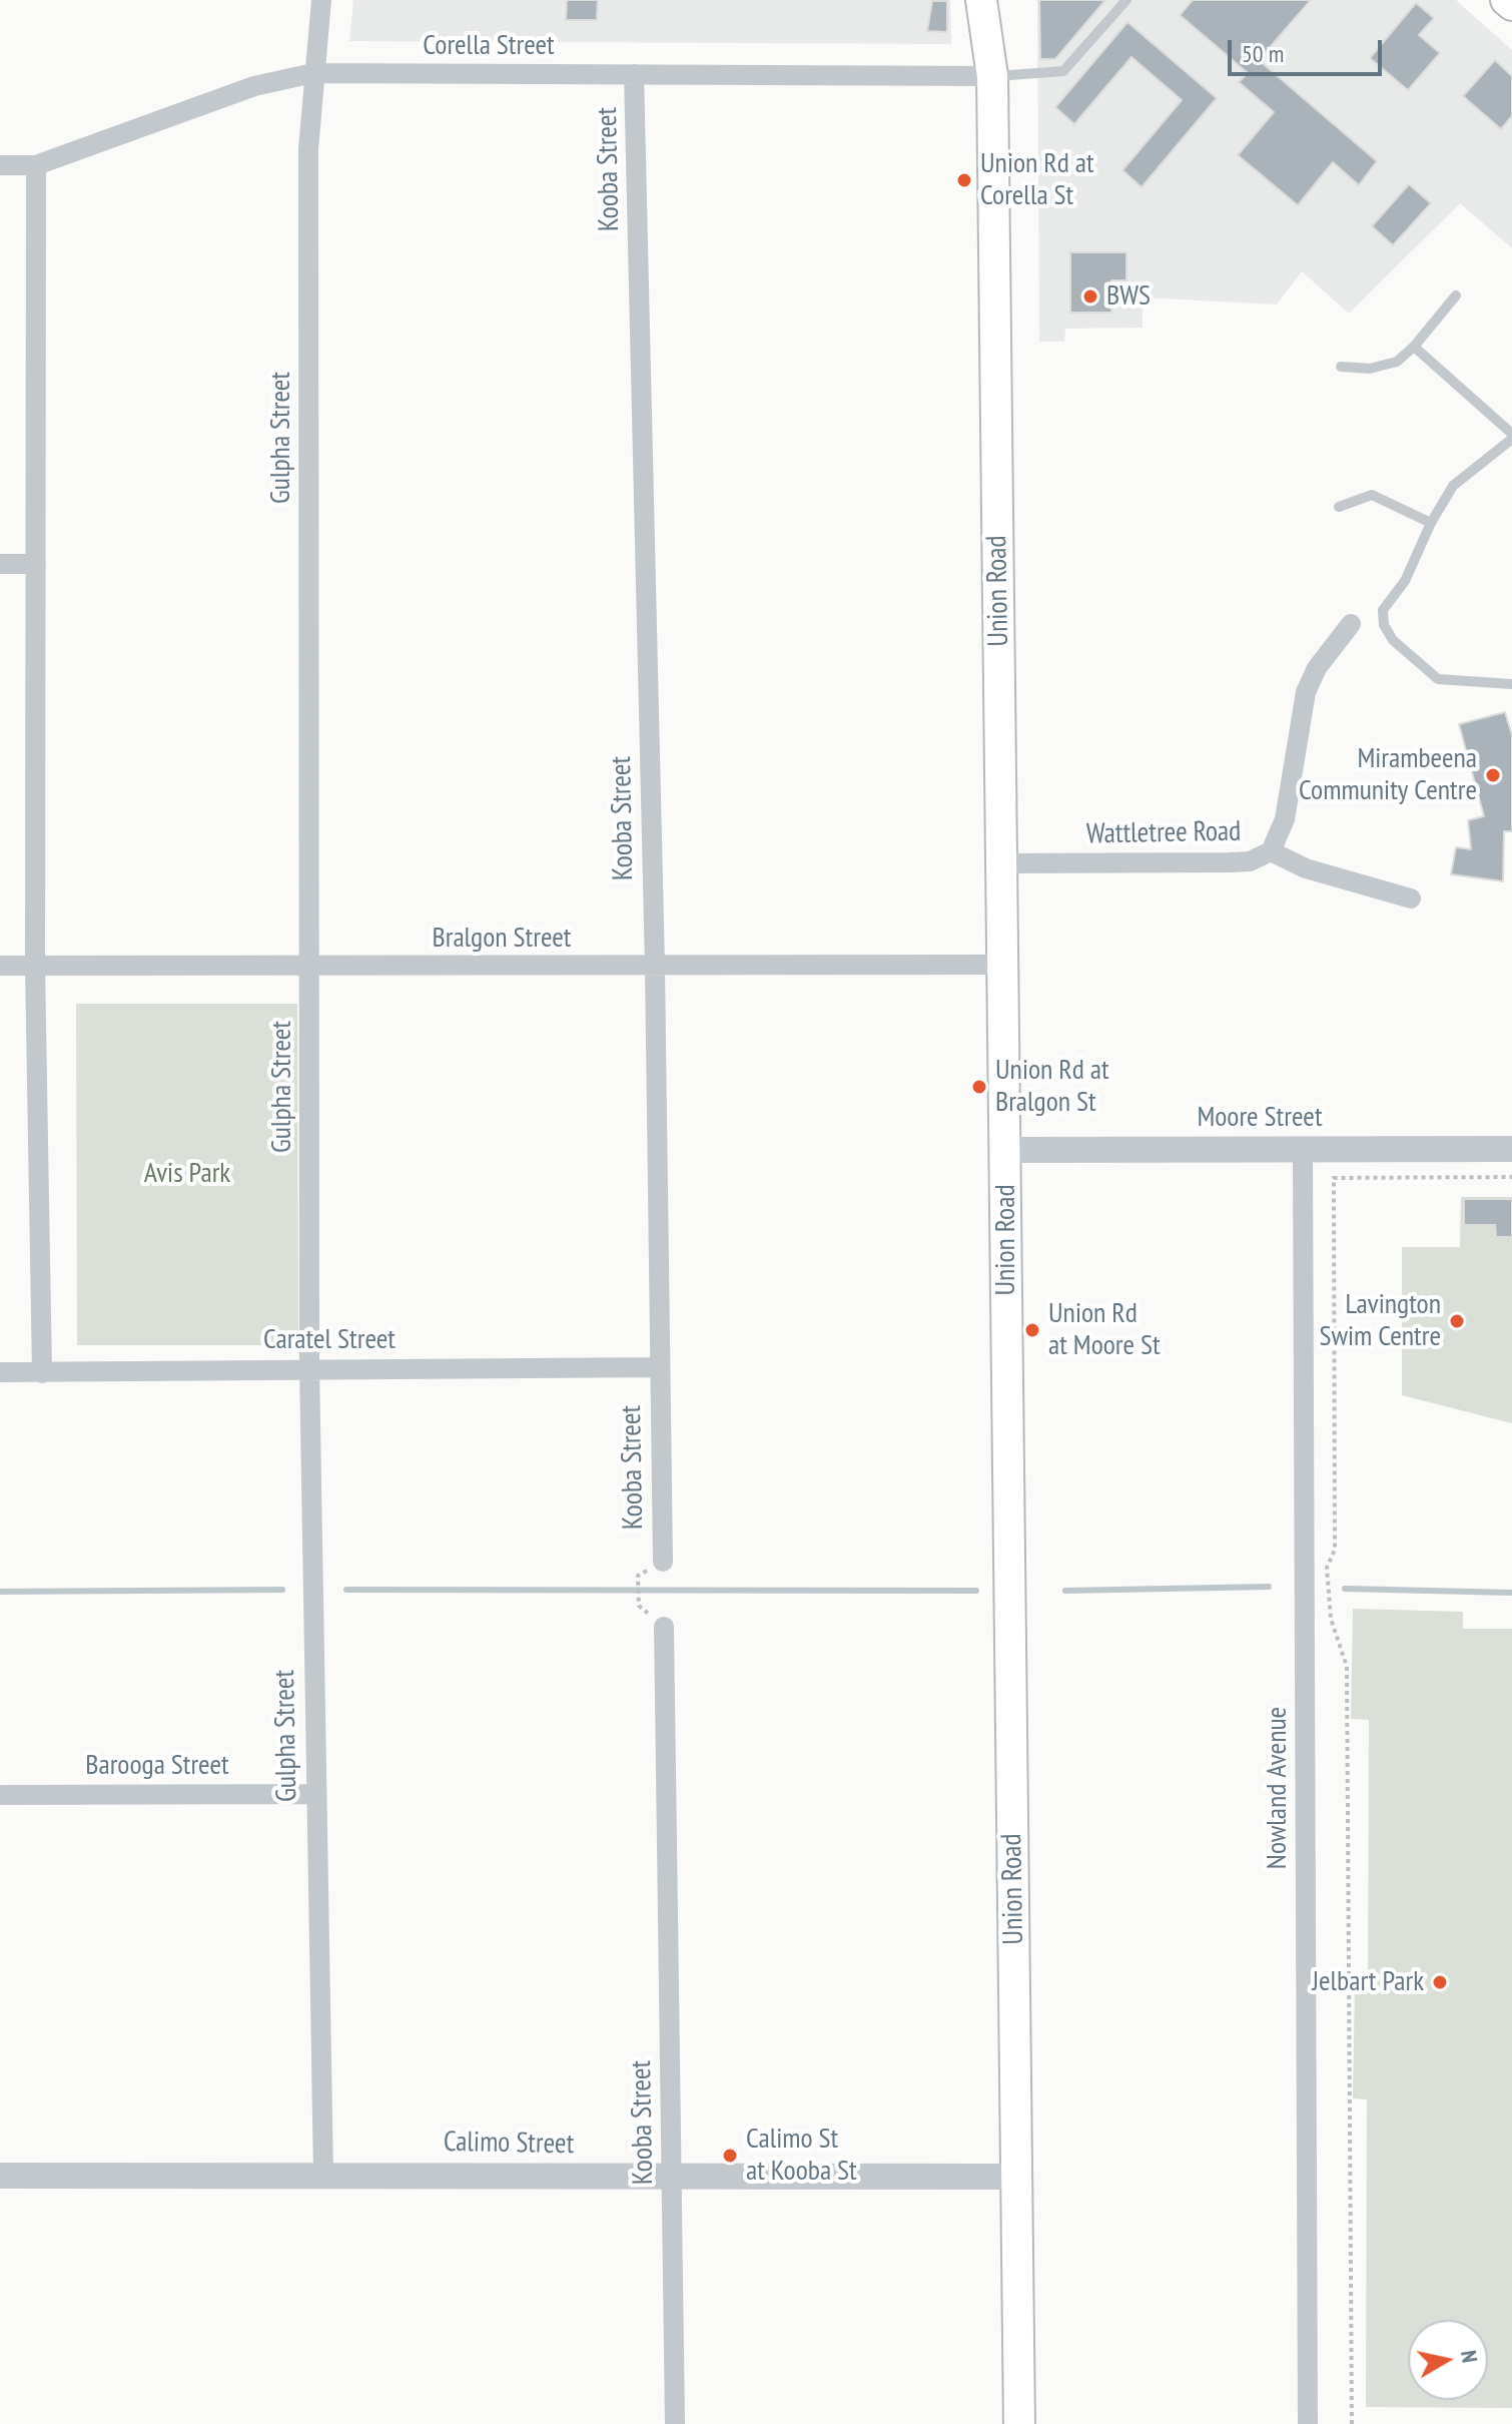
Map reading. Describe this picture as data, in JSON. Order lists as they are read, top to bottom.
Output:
{
  "streets": {
    "main road": ["Union Road"],
    "street": [
      "Corella Street",
      "Kooba Street",
      "Gulpha Street",
      "Wattletree Road",
      "Bralgon Street",
      "Moore Street",
      "Caratel Street",
      "Barooga Street",
      "Nowland Avenue",
      "Calimo Street"
    ]
  },
  "crossings": [
    ["Corella Street", "Kooba Street"],
    ["Corella Street", "Gulpha Street"],
    ["Corella Street", "Union Road"],
    ["Kooba Street", "Bralgon Street"],
    ["Kooba Street", "Caratel Street"],
    ["Kooba Street", "Calimo Street"],
    ["Gulpha Street", "Bralgon Street"],
    ["Gulpha Street", "Caratel Street"],
    ["Gulpha Street", "Barooga Street"],
    ["Gulpha Street", "Calimo Street"],
    ["Union Road", "Wattletree Road"],
    ["Union Road", "Bralgon Street"],
    ["Union Road", "Moore Street"],
    ["Union Road", "Calimo Street"],
    ["Moore Street", "Nowland Avenue"]
  ],
  "parks": ["Avis Park"],
  "places": [
    "Union Rd at Corella St",
    "BWS",
    "Mirambeena Community Centre",
    "Union Rd at Bralgon St",
    "Lavington Swim Centre",
    "Union Rd at Moore St",
    "Jelbart Park",
    "Calimo St at Kooba St"
  ],
  "scale_bar": "50 m",
  "north": "right"
}
